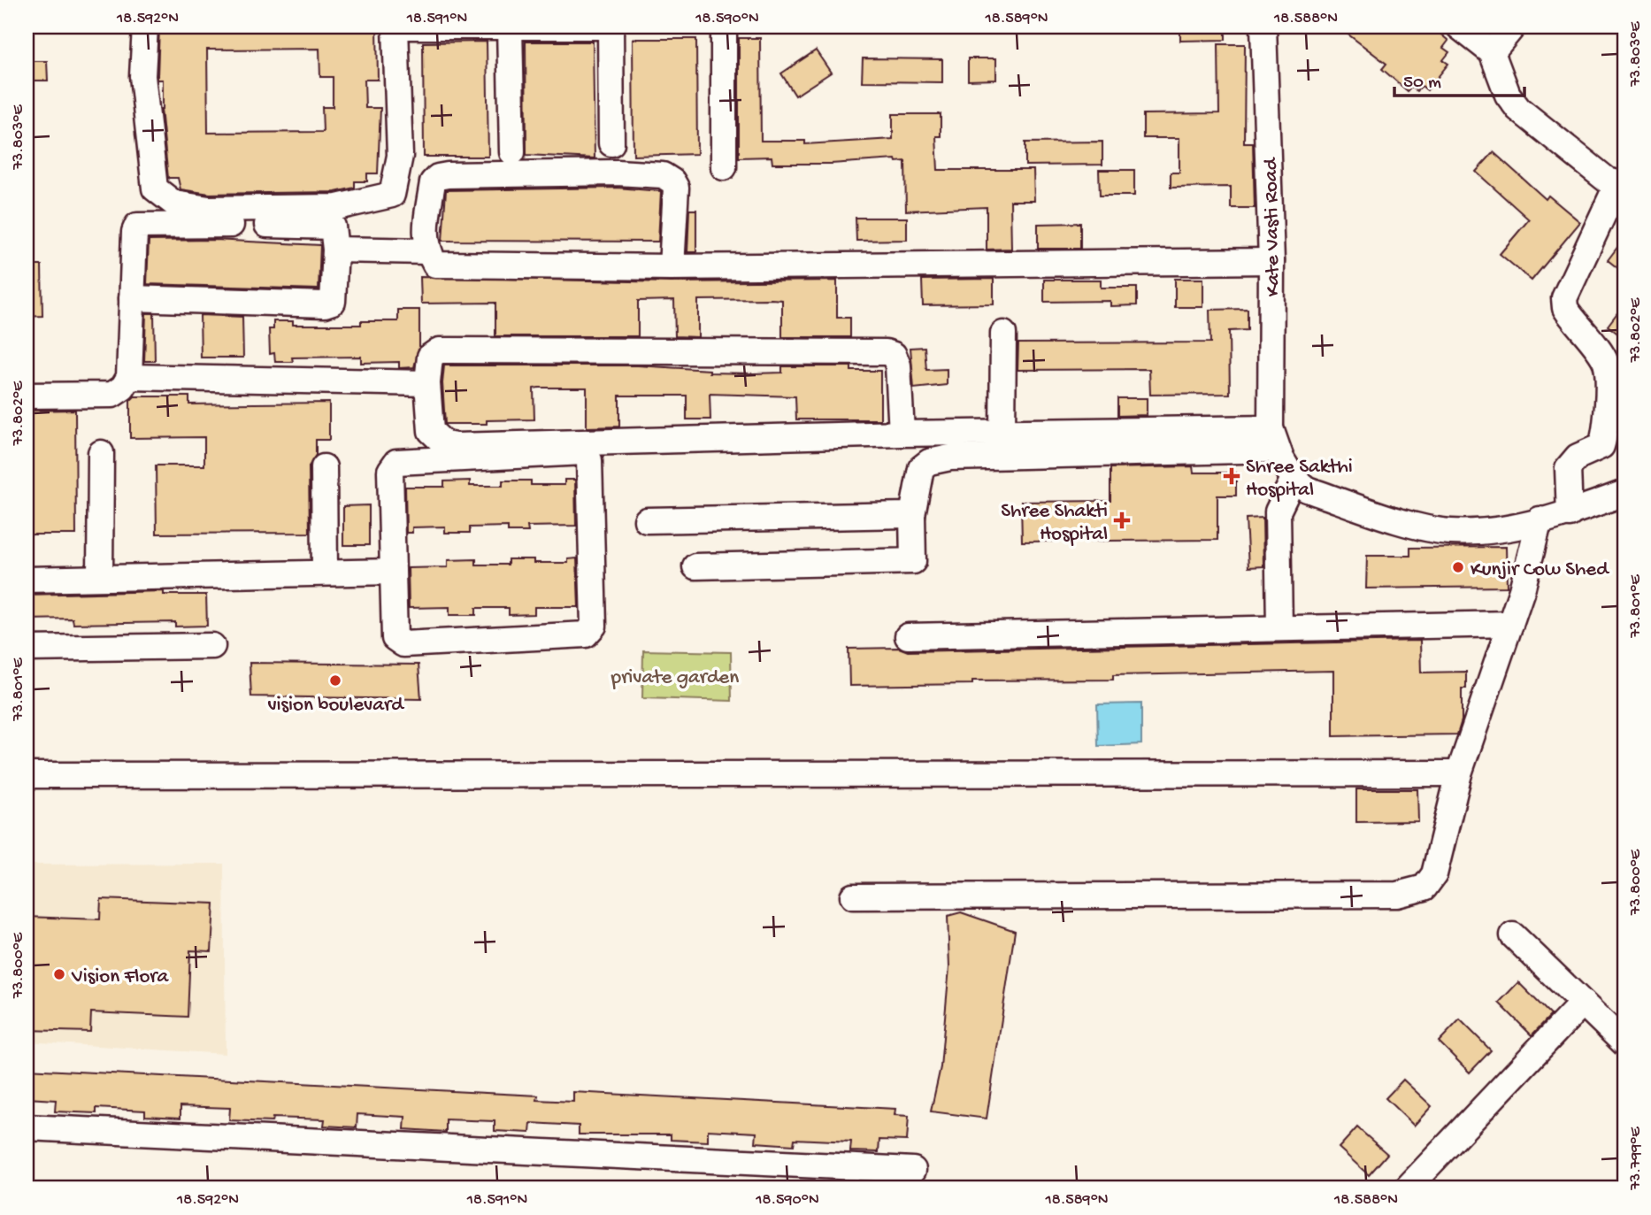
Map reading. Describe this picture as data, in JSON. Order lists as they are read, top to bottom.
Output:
{
  "streets": {
    "street": ["Kate Vasti Road"]
  },
  "parks": ["private garden"],
  "places": {
    "health": ["Shree Sakthi Hospital", "Shree Shakti Hospital"],
    "other": ["Kunjir Cow Shed", "vision boulevard", "Vision Flora"]
  },
  "scale_bar": "50 m",
  "coordinates": [
    "18.592°N",
    "18.591°N",
    "18.590°N",
    "18.589°N",
    "18.588°N",
    "73.803°E",
    "73.802°E",
    "73.801°E",
    "73.800°E",
    "73.799°E"
  ]
}
